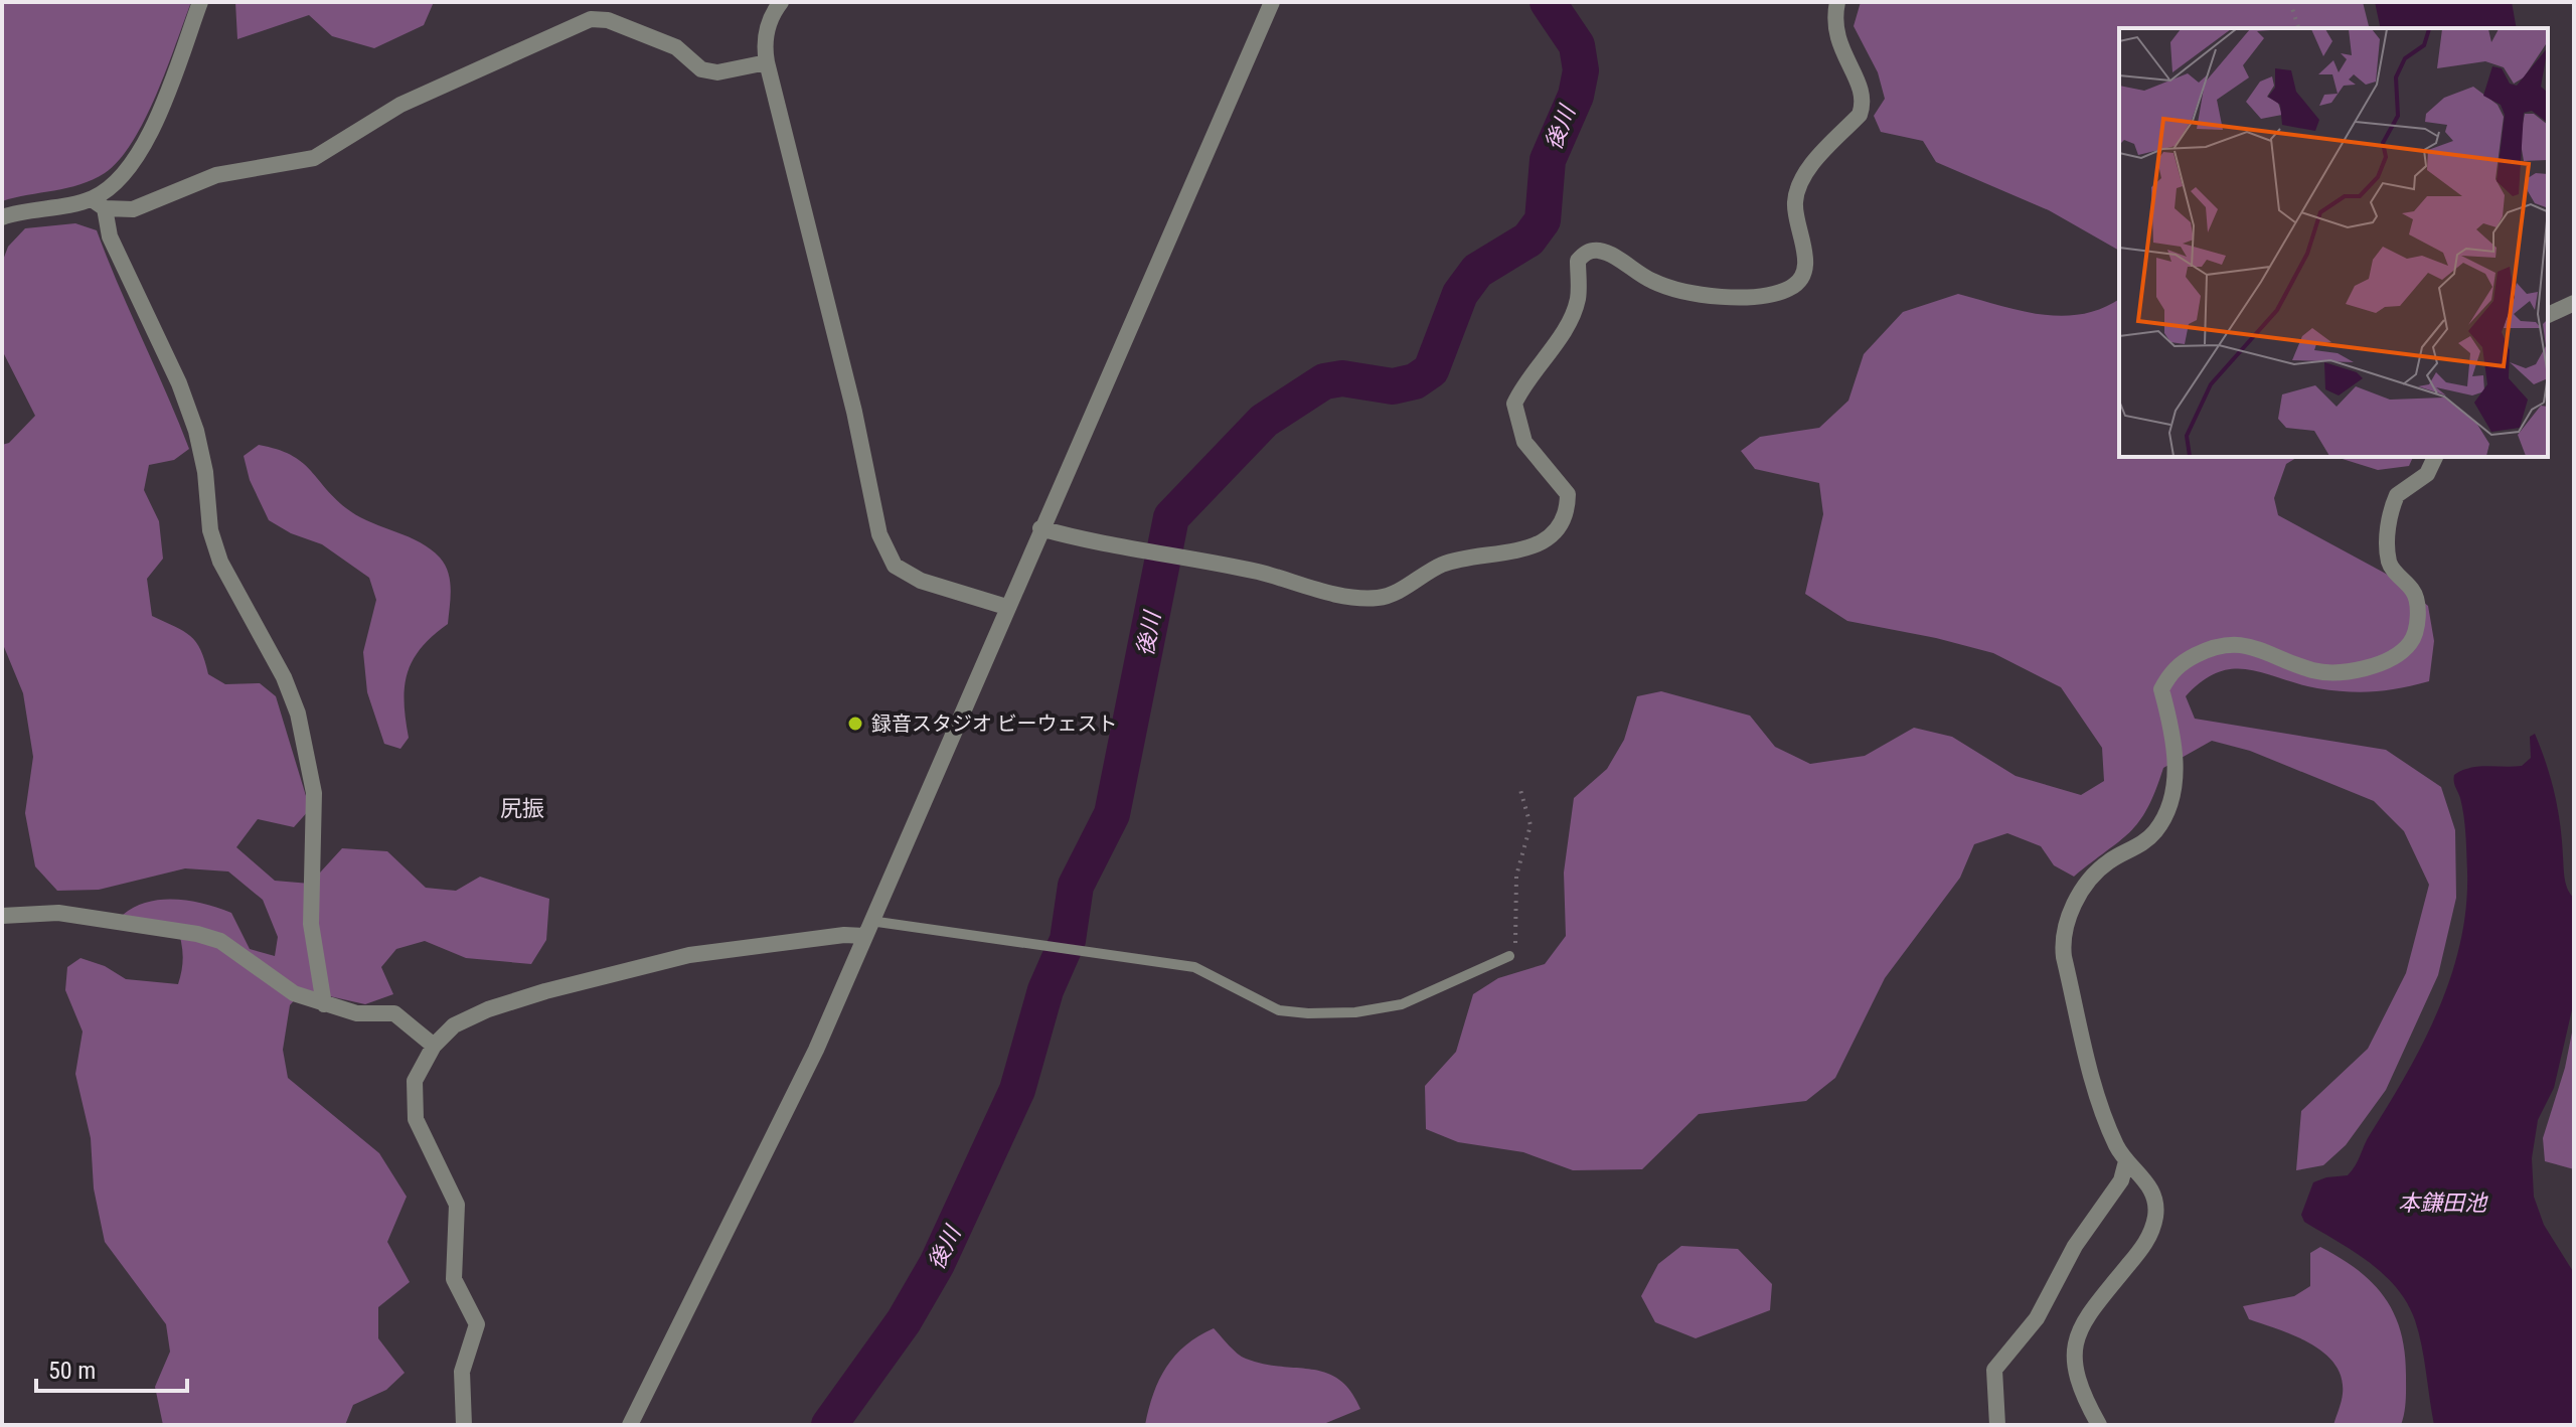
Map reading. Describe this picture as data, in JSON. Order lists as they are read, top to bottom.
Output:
{
  "districts": ["尻振"],
  "water": ["後川", "本鎌田池"],
  "places": ["録音スタジオ ビーウェスト"],
  "scale_bar": "50 m"
}
